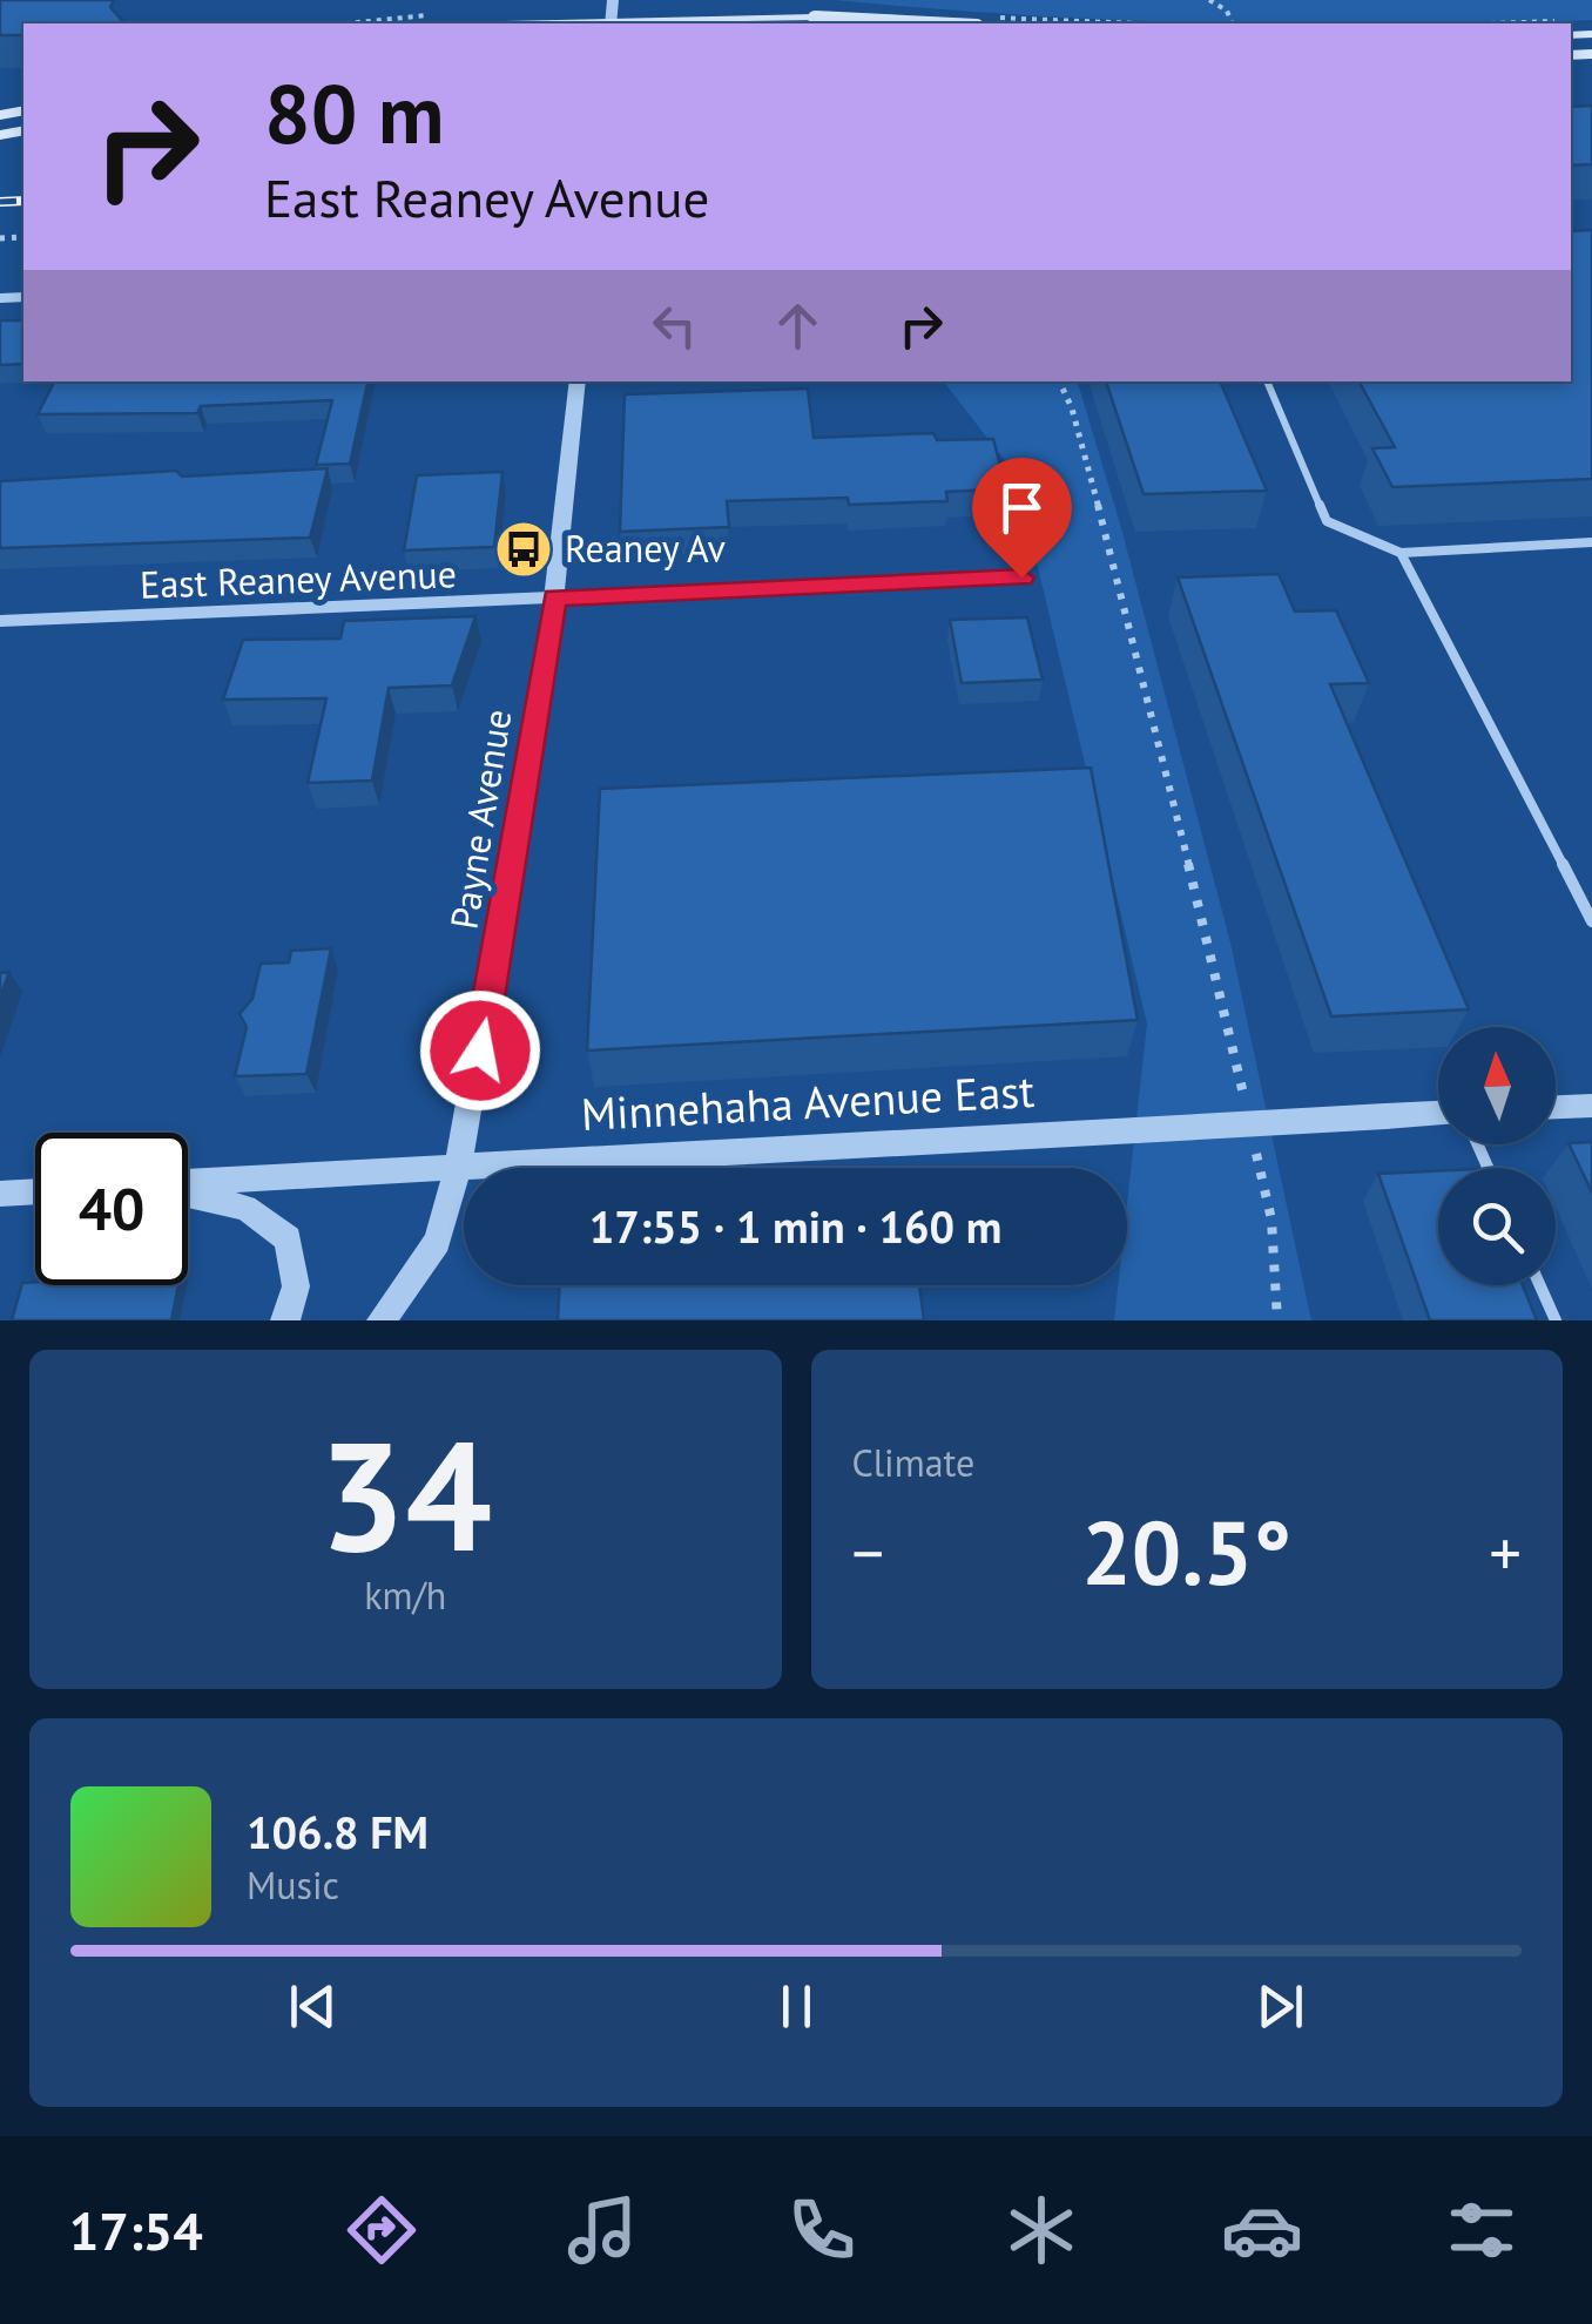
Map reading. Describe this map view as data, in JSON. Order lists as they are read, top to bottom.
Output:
{
  "streets": {
    "street": ["East Reaney Avenue", "Payne Avenue", "Minnehaha Avenue East"]
  },
  "crossings": [
    ["East Reaney Avenue", "Payne Avenue"],
    ["Payne Avenue", "Minnehaha Avenue East"]
  ],
  "places": {
    "bus stop": ["Reaney Av"]
  },
  "north": "top",
  "page": {
    "turn": ["80 m", "East Reaney Avenue"],
    "limit": "40",
    "trip": "17:55 · 1 min · 160 m",
    "tile": [
      ["34", "km/h"],
      "Climate"
    ],
    "heat": ["−", "20.5°", "+"],
    "song": ["106.8 FM", "Music"],
    "tabs": "17:54"
  }
}
